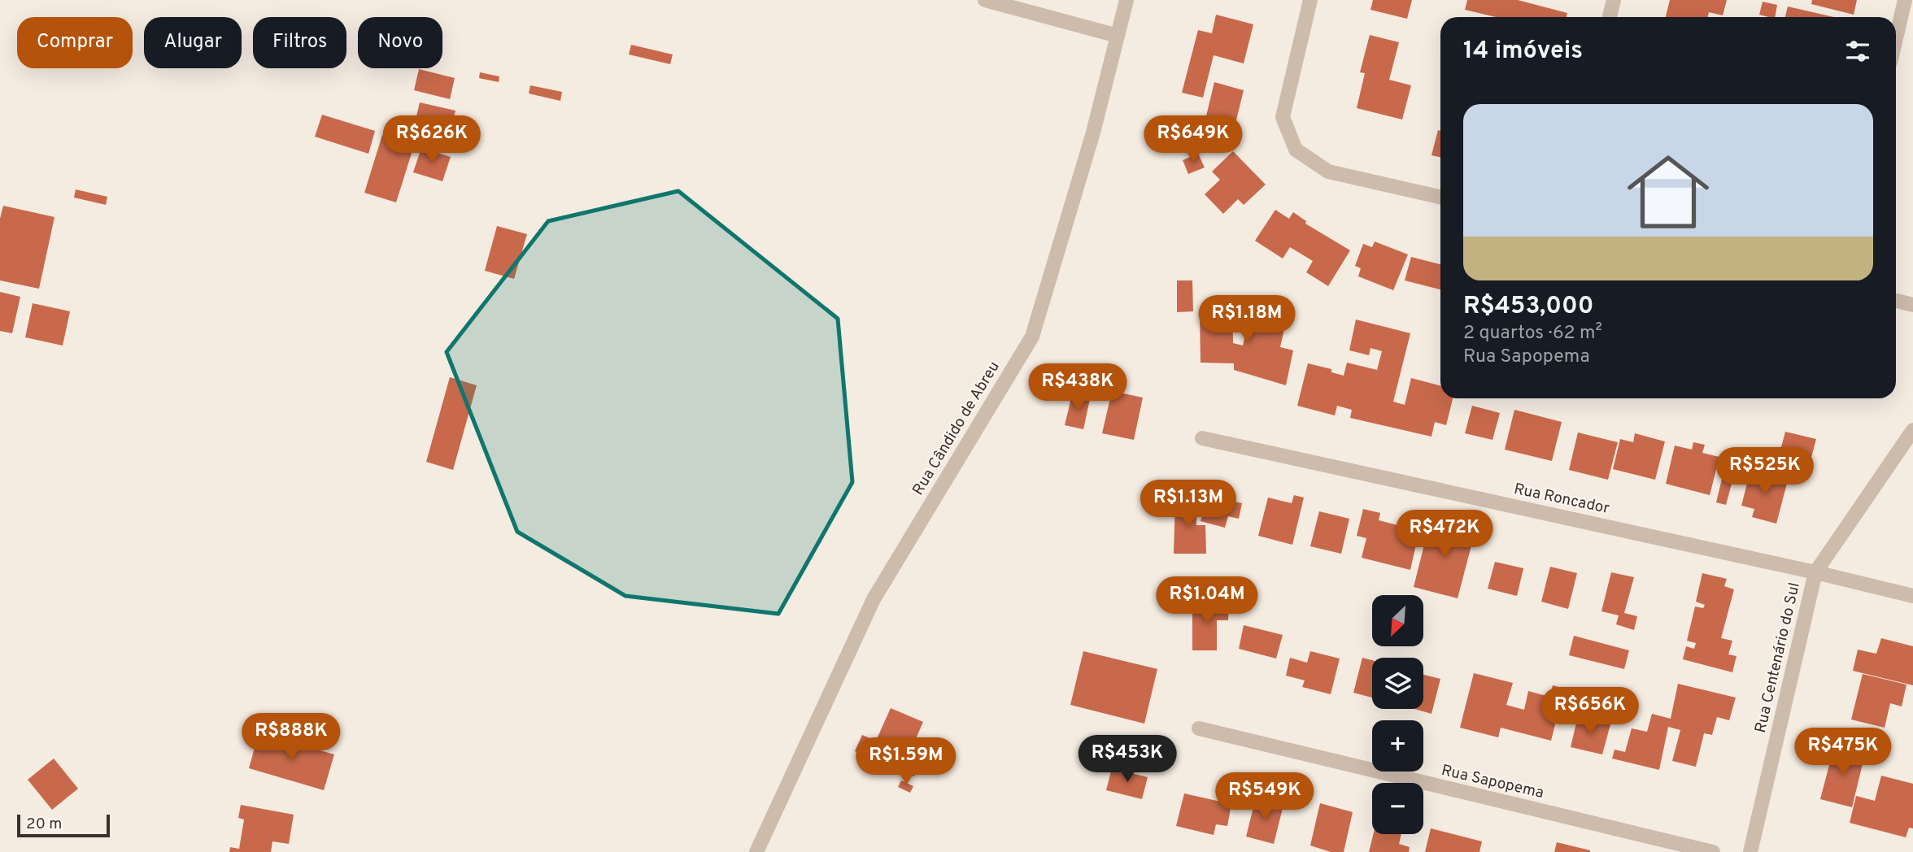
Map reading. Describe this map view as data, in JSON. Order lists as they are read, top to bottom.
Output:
{
  "streets": {
    "street": [
      "Rua Cândido de Abreu",
      "Rua Roncador",
      "Rua Centenário do Sul",
      "Rua Sapopema"
    ]
  },
  "crossings": [
    ["Rua Roncador", "Rua Centenário do Sul"]
  ],
  "scale_bar": "20 m",
  "north": "bottom left",
  "page": {
    "chip": [
      "Comprar",
      "Alugar",
      "Filtros",
      "Novo"
    ],
    "heading": "14 imóveis",
    "list": [
      {
        "name": "R$453,000",
        "note": "2 quartos · 62 m² · Rua Sapopema"
      }
    ],
    "price": [
      "R$626K",
      "R$649K",
      "R$1.18M",
      "R$438K",
      "R$525K",
      "R$1.13M",
      "R$472K",
      "R$1.04M",
      "R$656K",
      "R$888K",
      "R$475K",
      "R$453K",
      "R$1.59M",
      "R$549K"
    ],
    "map_buttons": ["+", "−"],
    "scale": "20 m"
  }
}
